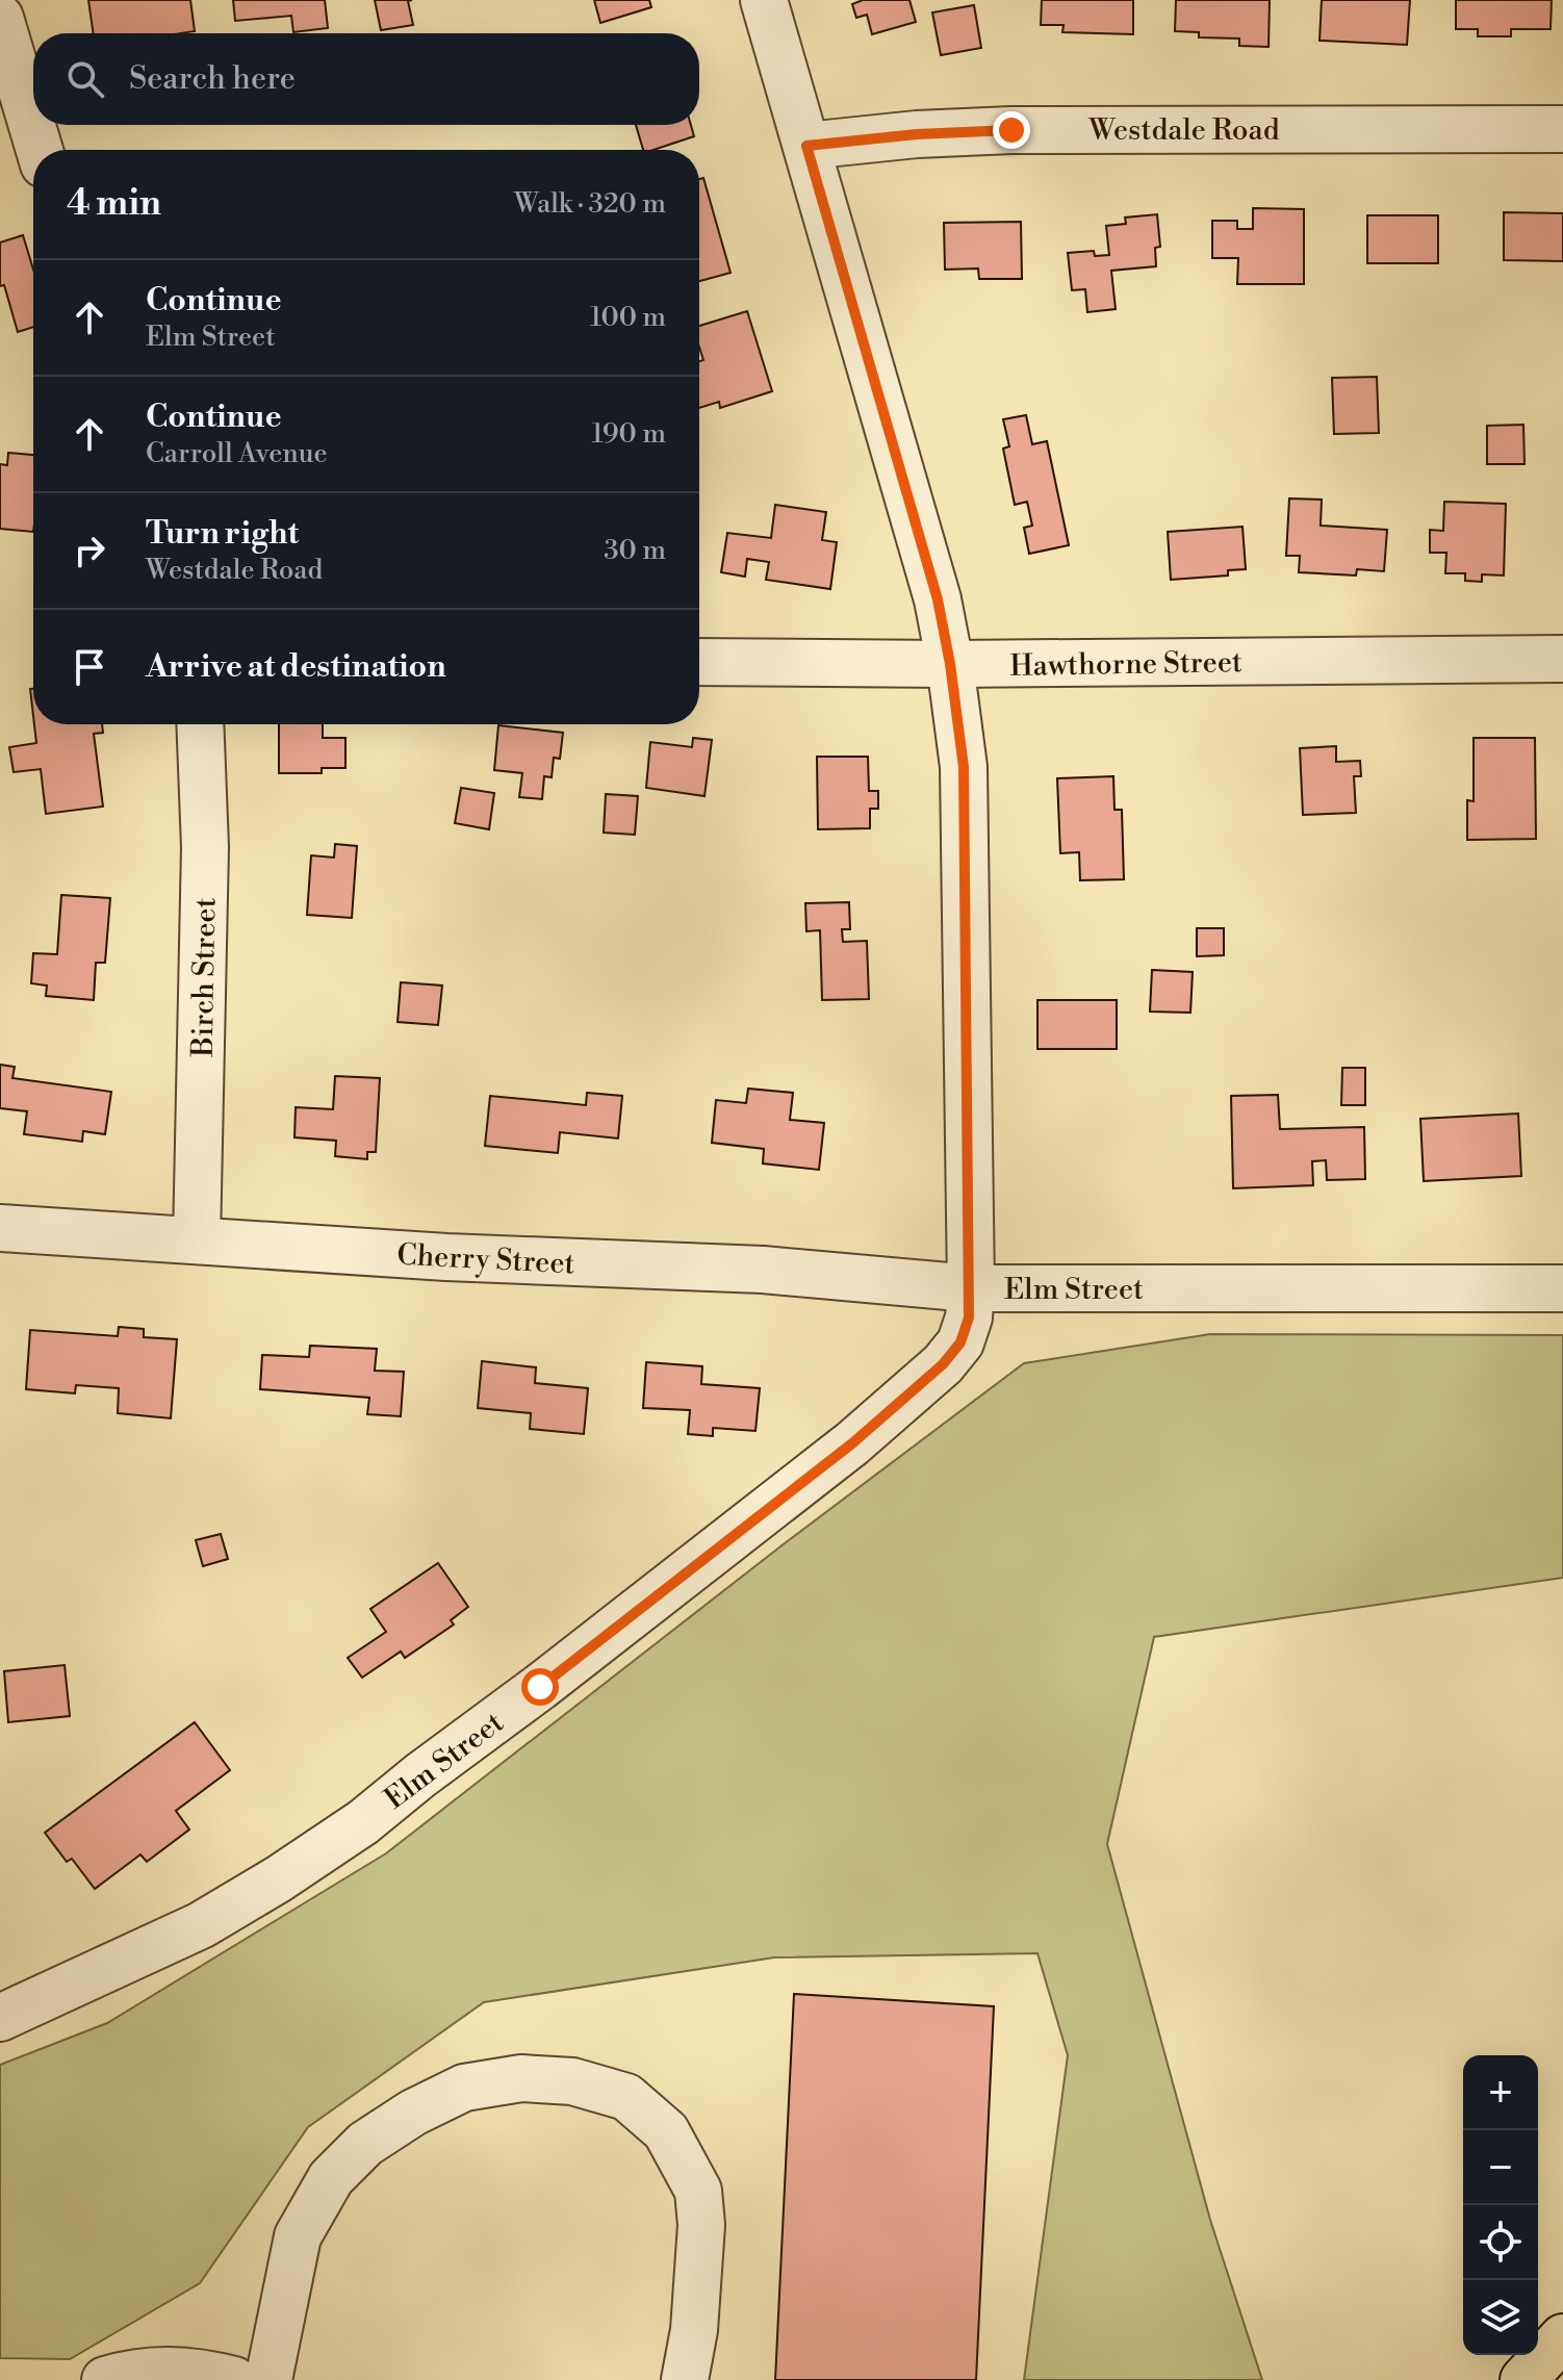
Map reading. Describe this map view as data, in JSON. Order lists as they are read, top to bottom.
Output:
{
  "streets": {
    "street": [
      "Westdale Road",
      "Hawthorne Street",
      "Birch Street",
      "Cherry Street",
      "Elm Street"
    ]
  },
  "crossings": [
    ["Birch Street", "Cherry Street"],
    ["Cherry Street", "Elm Street"]
  ],
  "page": {
    "search": "Search here",
    "heading": ["4 min", "Walk · 320 m"],
    "list": [
      ["Continue", "Elm Street", "100 m"],
      ["Continue", "Carroll Avenue", "190 m"],
      ["Turn right", "Westdale Road", "30 m"],
      "Arrive at destination"
    ],
    "map_buttons": ["+", "−"]
  }
}
